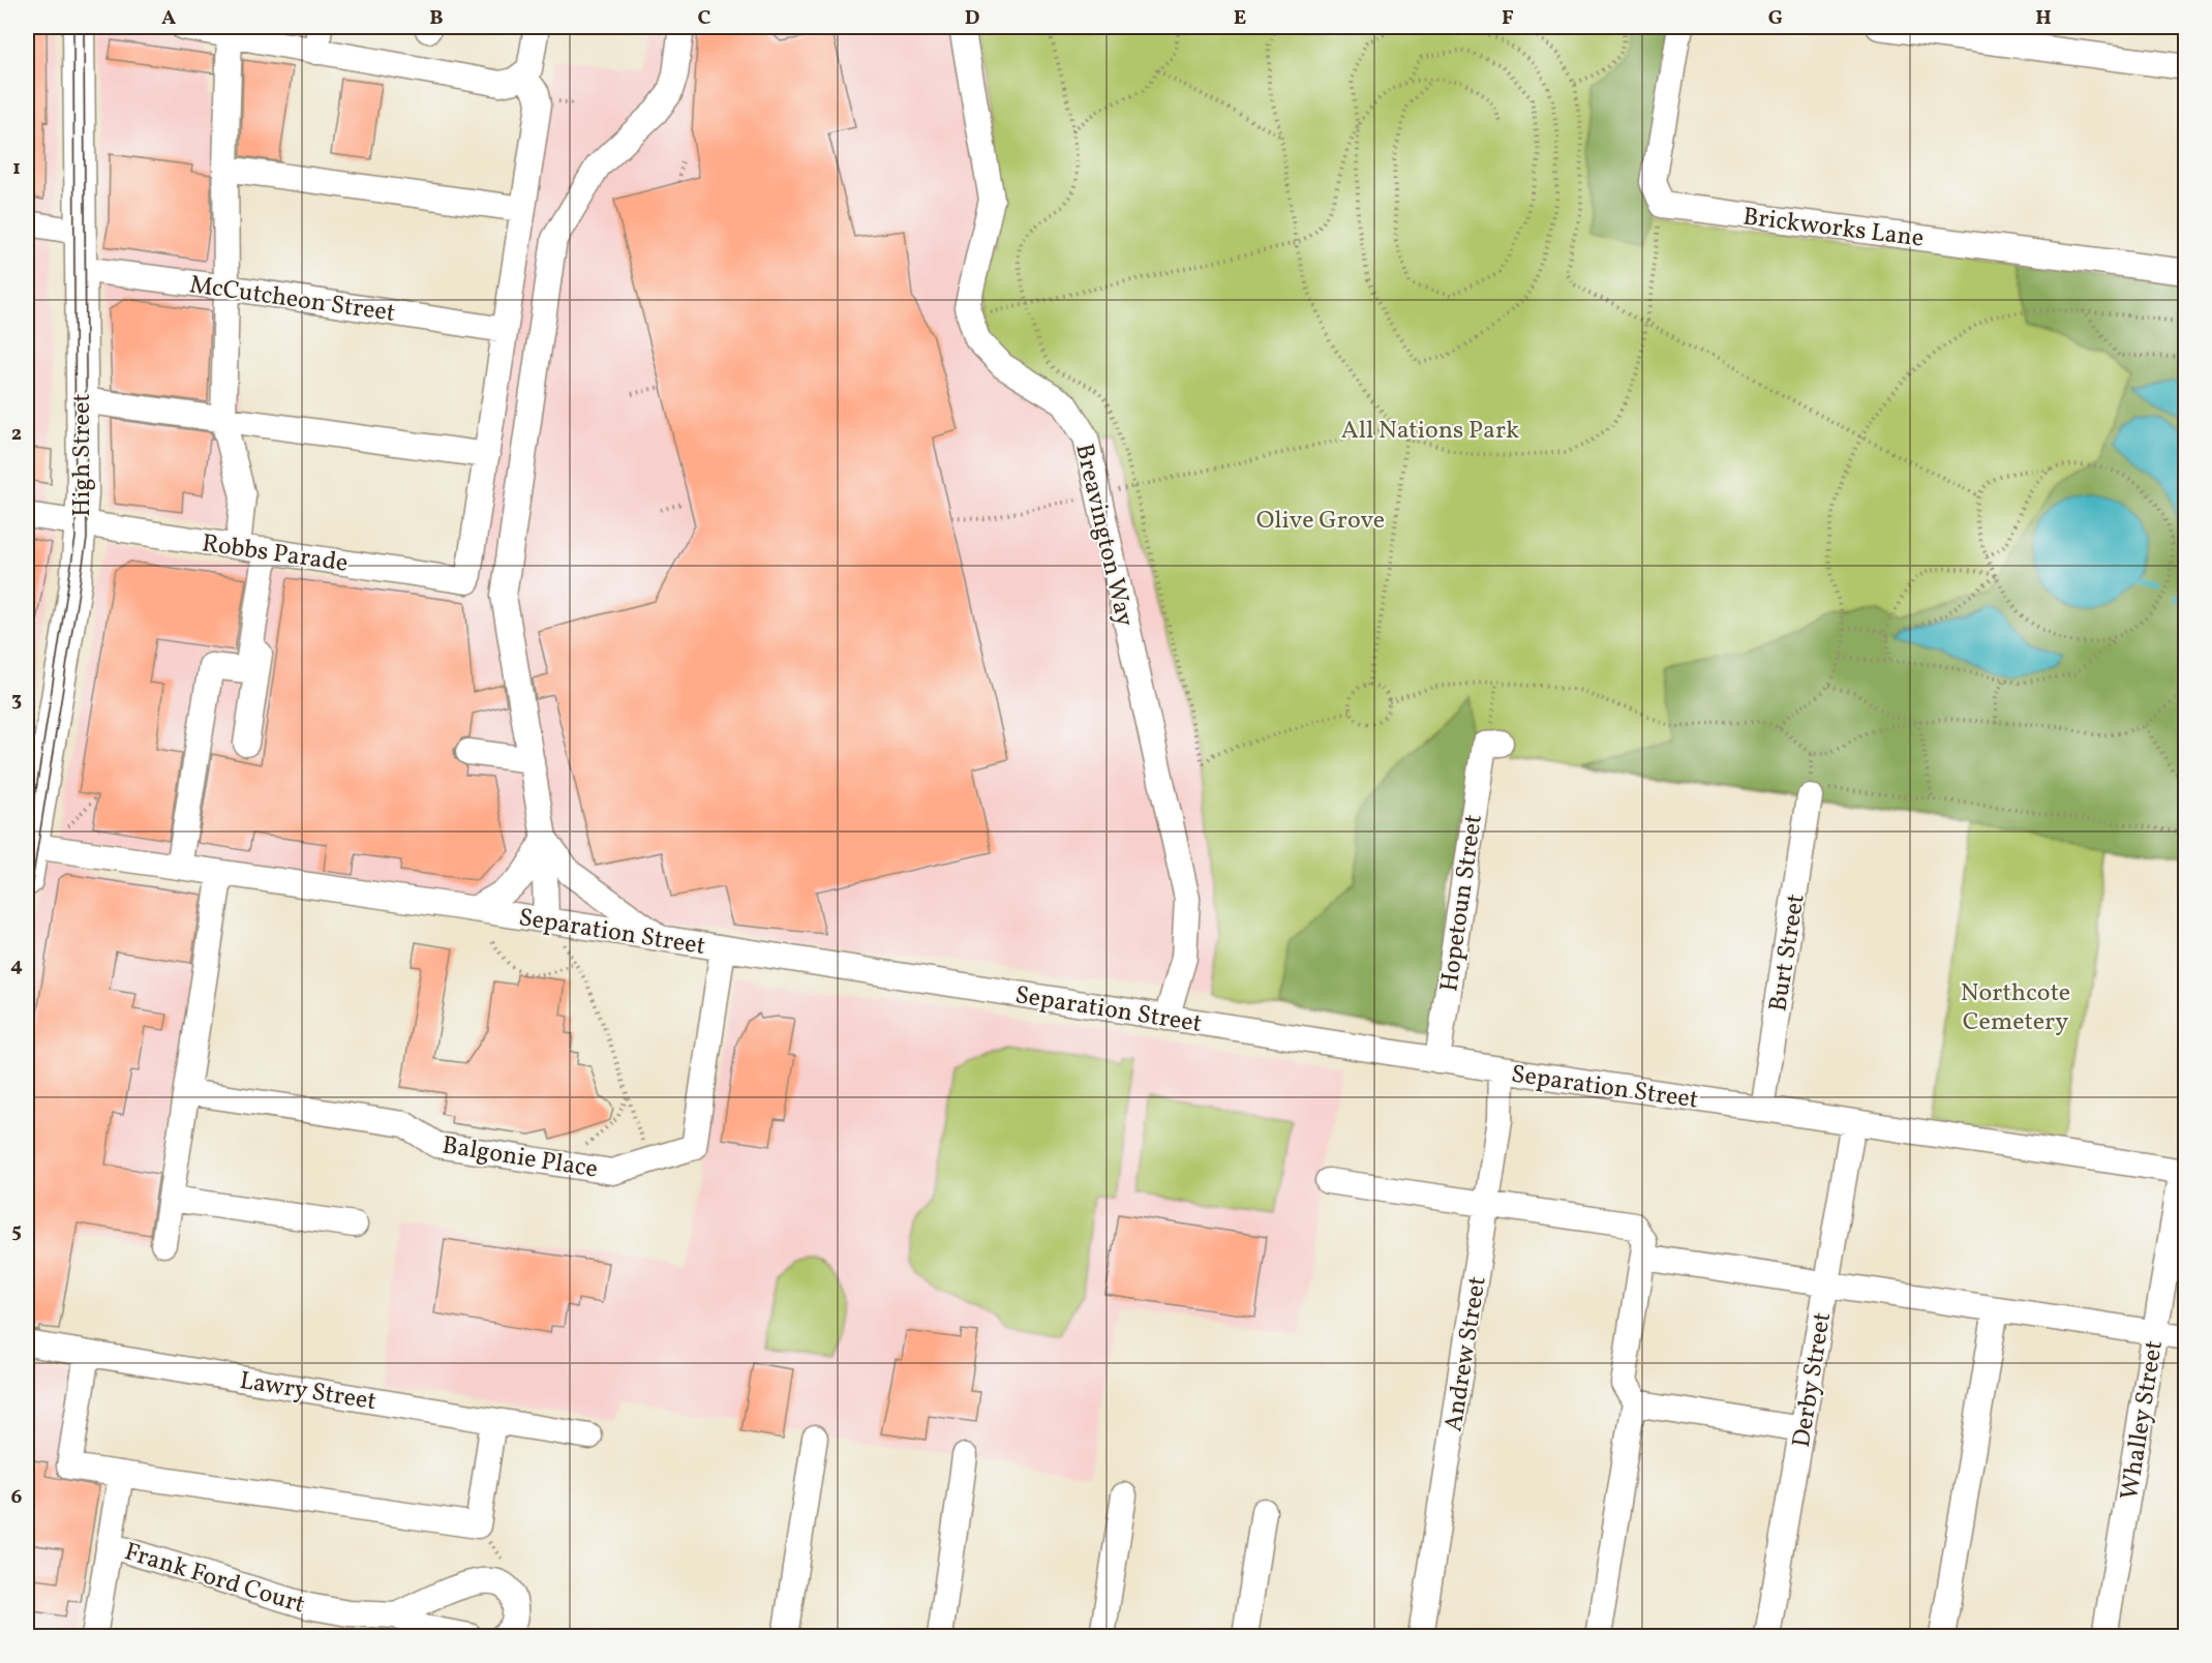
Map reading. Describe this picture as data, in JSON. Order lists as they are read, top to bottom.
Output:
{
  "streets": {
    "main road": ["High Street"],
    "street": [
      "Brickworks Lane",
      "McCutcheon Street",
      "Breavington Way",
      "Robbs Parade",
      "Hopetoun Street",
      "Separation Street",
      "Burt Street",
      "Balgonie Place",
      "Andrew Street",
      "Derby Street",
      "Lawry Street",
      "Whalley Street",
      "Frank Ford Court"
    ]
  },
  "crossings": [
    ["McCutcheon Street", "High Street"],
    ["High Street", "Robbs Parade"],
    ["High Street", "Separation Street"],
    ["Breavington Way", "Separation Street"],
    ["Hopetoun Street", "Separation Street"],
    ["Separation Street", "Burt Street"],
    ["Separation Street", "Balgonie Place"],
    ["Separation Street", "Andrew Street"],
    ["Separation Street", "Derby Street"],
    ["Separation Street", "Whalley Street"]
  ],
  "parks": ["All Nations Park", "Olive Grove", "Northcote Cemetery"],
  "grid": {
    "columns": [
      "A",
      "B",
      "C",
      "D",
      "E",
      "F",
      "G",
      "H"
    ],
    "rows": [
      "1",
      "2",
      "3",
      "4",
      "5",
      "6"
    ]
  }
}
